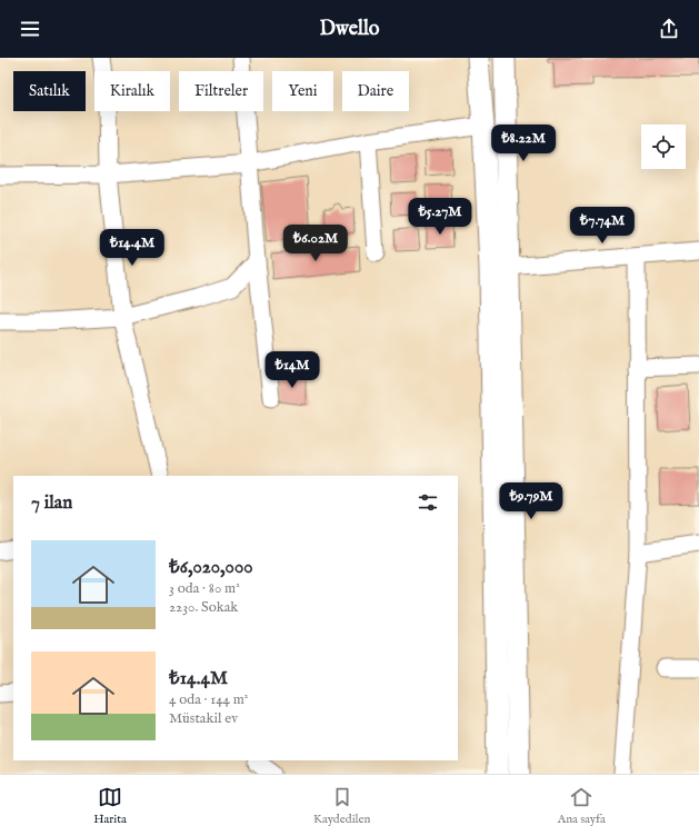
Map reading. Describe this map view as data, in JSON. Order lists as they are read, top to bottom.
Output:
{
  "page": {
    "header": "Dwello",
    "chip": [
      "Satılık",
      "Kiralık",
      "Filtreler",
      "Yeni",
      "Daire"
    ],
    "price": [
      "₺8.22M",
      "₺5.27M",
      "₺7.74M",
      "₺6.02M",
      "₺14.4M",
      "₺14M",
      "₺9.79M"
    ],
    "heading": "7 ilan",
    "list": [
      {
        "name": "₺6,020,000",
        "note": "3 oda · 80 m² · 2230. Sokak"
      },
      {
        "name": "₺14.4M",
        "note": "4 oda · 144 m² · Müstakil ev"
      }
    ],
    "tabs": ["Harita", "Kaydedilen", "Ana sayfa"]
  }
}
